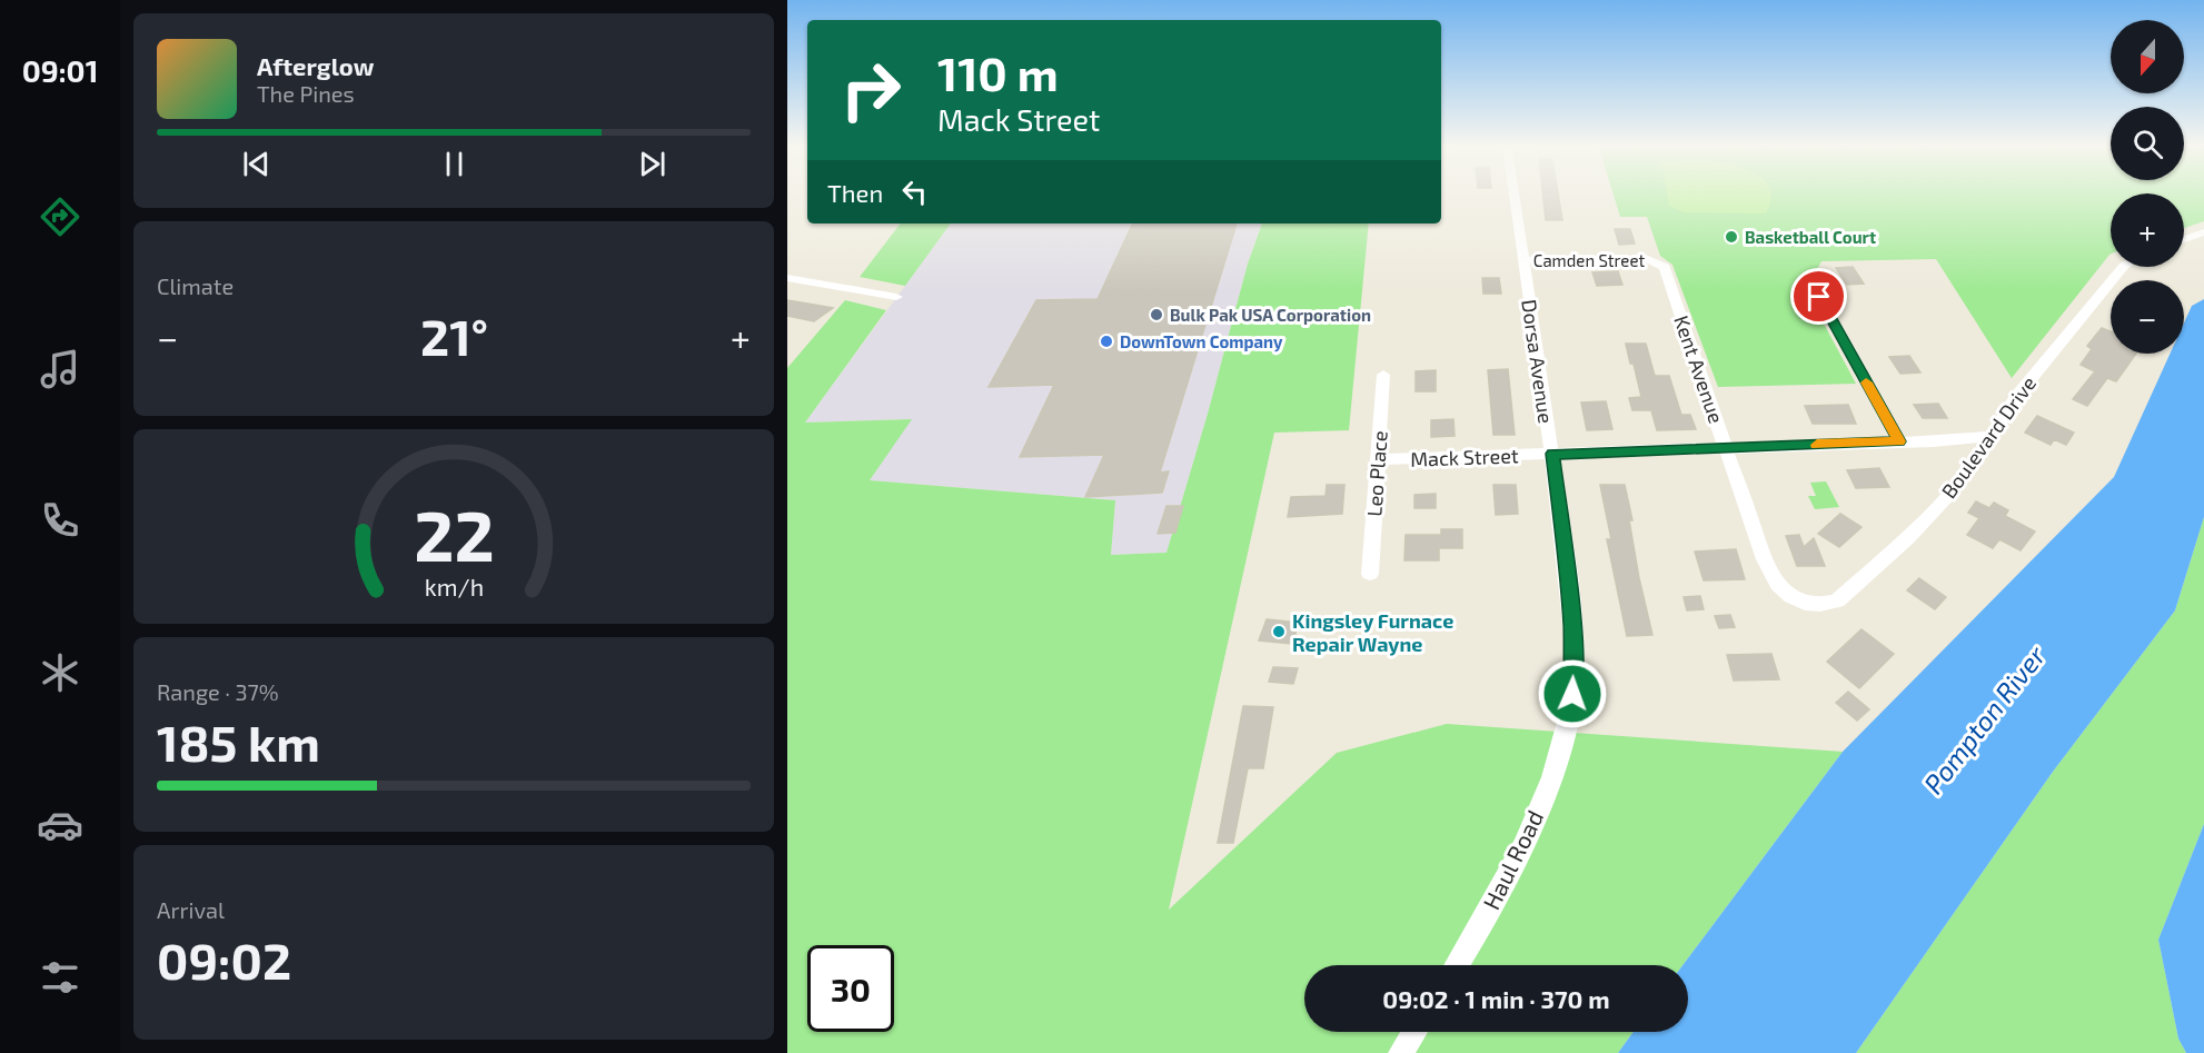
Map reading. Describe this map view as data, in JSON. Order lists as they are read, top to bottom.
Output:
{
  "streets": {
    "street": [
      "Camden Street",
      "Dorsa Avenue",
      "Kent Avenue",
      "Boulevard Drive",
      "Mack Street",
      "Leo Place",
      "Haul Road"
    ]
  },
  "crossings": [
    ["Camden Street", "Dorsa Avenue"],
    ["Camden Street", "Kent Avenue"],
    ["Dorsa Avenue", "Mack Street"],
    ["Dorsa Avenue", "Haul Road"],
    ["Kent Avenue", "Boulevard Drive"],
    ["Kent Avenue", "Mack Street"],
    ["Boulevard Drive", "Mack Street"],
    ["Mack Street", "Leo Place"]
  ],
  "water": ["Pompton River"],
  "places": [
    "Basketball Court",
    "Bulk Pak USA Corporation",
    "DownTown Company",
    "Kingsley Furnace Repair Wayne"
  ],
  "north": "bottom",
  "page": {
    "tabs": "09:01",
    "map_buttons": ["+", "−"],
    "turn": ["110 m", "Mack Street"],
    "song": ["Afterglow", "The Pines"],
    "then": "Then",
    "tile": [
      "Climate",
      ["Range · 37%", "185 km"],
      ["Arrival", "09:02"]
    ],
    "heat": ["−", "21°", "+"],
    "limit": "30",
    "trip": "09:02 · 1 min · 370 m",
    "gauge": ["22", "km/h"]
  }
}
